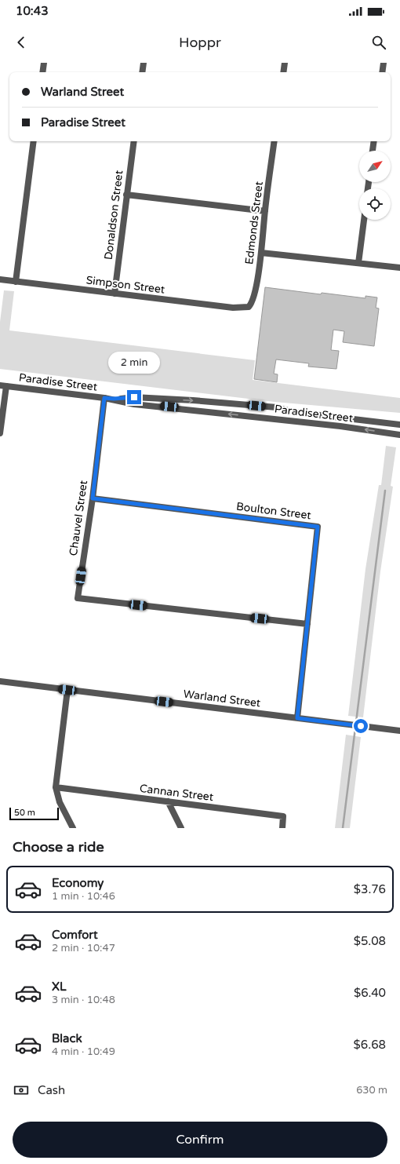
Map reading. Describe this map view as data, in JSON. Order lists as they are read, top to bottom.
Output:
{
  "streets": {
    "street": [
      "Donaldson Street",
      "Edmonds Street",
      "Simpson Street",
      "Paradise Street",
      "Boulton Street",
      "Chauvel Street",
      "Warland Street",
      "Cannan Street"
    ]
  },
  "crossings": [
    ["Donaldson Street", "Simpson Street"],
    ["Edmonds Street", "Simpson Street"],
    ["Paradise Street", "Chauvel Street"],
    ["Boulton Street", "Chauvel Street"],
    ["Boulton Street", "Warland Street"]
  ],
  "scale_bar": "50 m",
  "north": "top right",
  "page": {
    "status": "10:43",
    "header": "Hoppr",
    "banner": ["Warland Street", "Paradise Street"],
    "bubble": "2 min",
    "scale": "50 m",
    "heading": "Choose a ride",
    "list": [
      {
        "name": "Economy",
        "note": "1 min · 10:46",
        "value": "$3.76"
      },
      {
        "name": "Comfort",
        "note": "2 min · 10:47",
        "value": "$5.08"
      },
      {
        "name": "XL",
        "note": "3 min · 10:48",
        "value": "$6.40"
      },
      {
        "name": "Black",
        "note": "4 min · 10:49",
        "value": "$6.68"
      }
    ],
    "pay": ["Cash", "630 m"],
    "buttons": "Confirm"
  }
}
